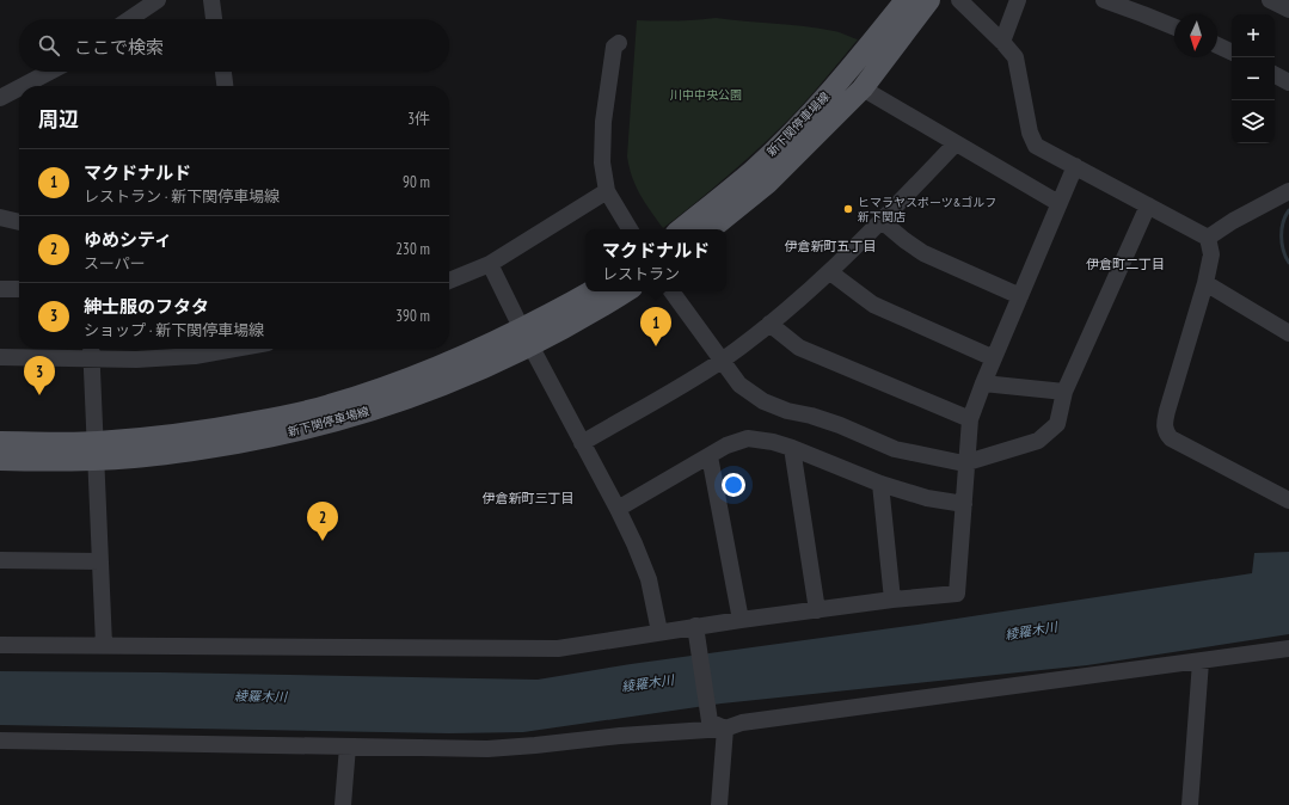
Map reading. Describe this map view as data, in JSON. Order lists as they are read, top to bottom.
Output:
{
  "streets": {
    "main road": ["新下関停車場線"]
  },
  "districts": ["伊倉新町五丁目", "伊倉町二丁目", "伊倉新町三丁目"],
  "water": ["綾羅木川"],
  "parks": ["川中中央公園"],
  "places": ["ヒマラヤスポーツ&ゴルフ 新下関店"],
  "north": "bottom",
  "page": {
    "map_buttons": ["+", "−"],
    "search": "ここで検索",
    "heading": ["周辺", "3件"],
    "list": [
      {
        "mark": "1",
        "name": "マクドナルド",
        "note": "レストラン · 新下関停車場線",
        "value": "90 m"
      },
      {
        "mark": "2",
        "name": "ゆめシティ",
        "note": "スーパー",
        "value": "230 m"
      },
      {
        "mark": "3",
        "name": "紳士服のフタタ",
        "note": "ショップ · 新下関停車場線",
        "value": "390 m"
      }
    ],
    "popup": ["マクドナルド", "レストラン"],
    "pins": ["1", "3", "2"]
  }
}
